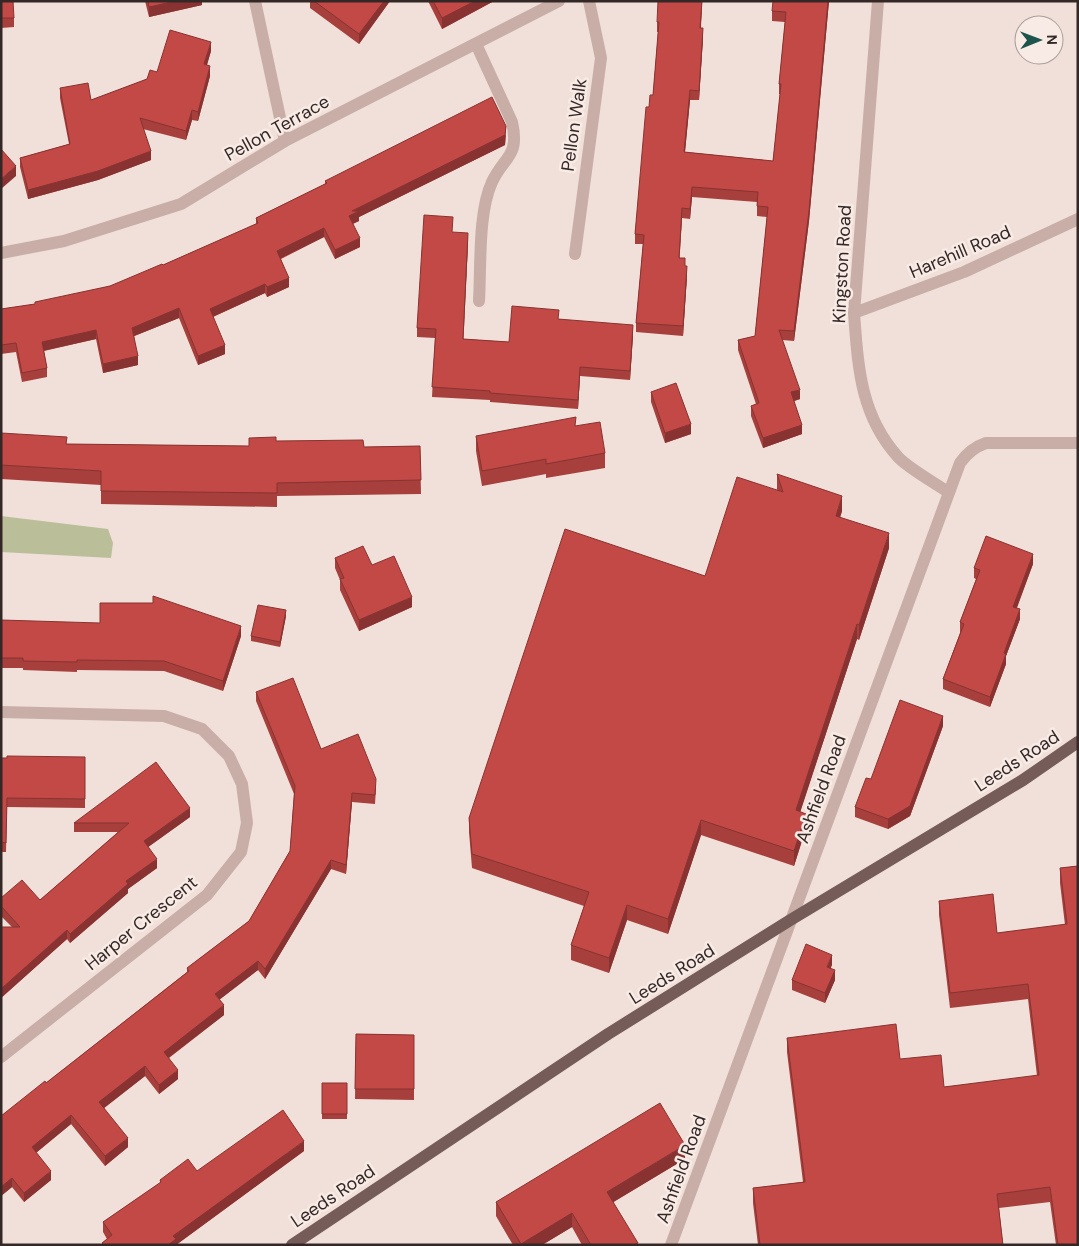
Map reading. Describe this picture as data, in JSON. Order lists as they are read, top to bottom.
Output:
{
  "streets": {
    "main road": ["Leeds Road"],
    "street": [
      "Pellon Walk",
      "Pellon Terrace",
      "Harehill Road",
      "Kingston Road",
      "Ashfield Road",
      "Harper Crescent"
    ]
  },
  "crossings": [
    ["Harehill Road", "Kingston Road"],
    ["Kingston Road", "Ashfield Road"],
    ["Leeds Road", "Ashfield Road"]
  ],
  "north": "right"
}
